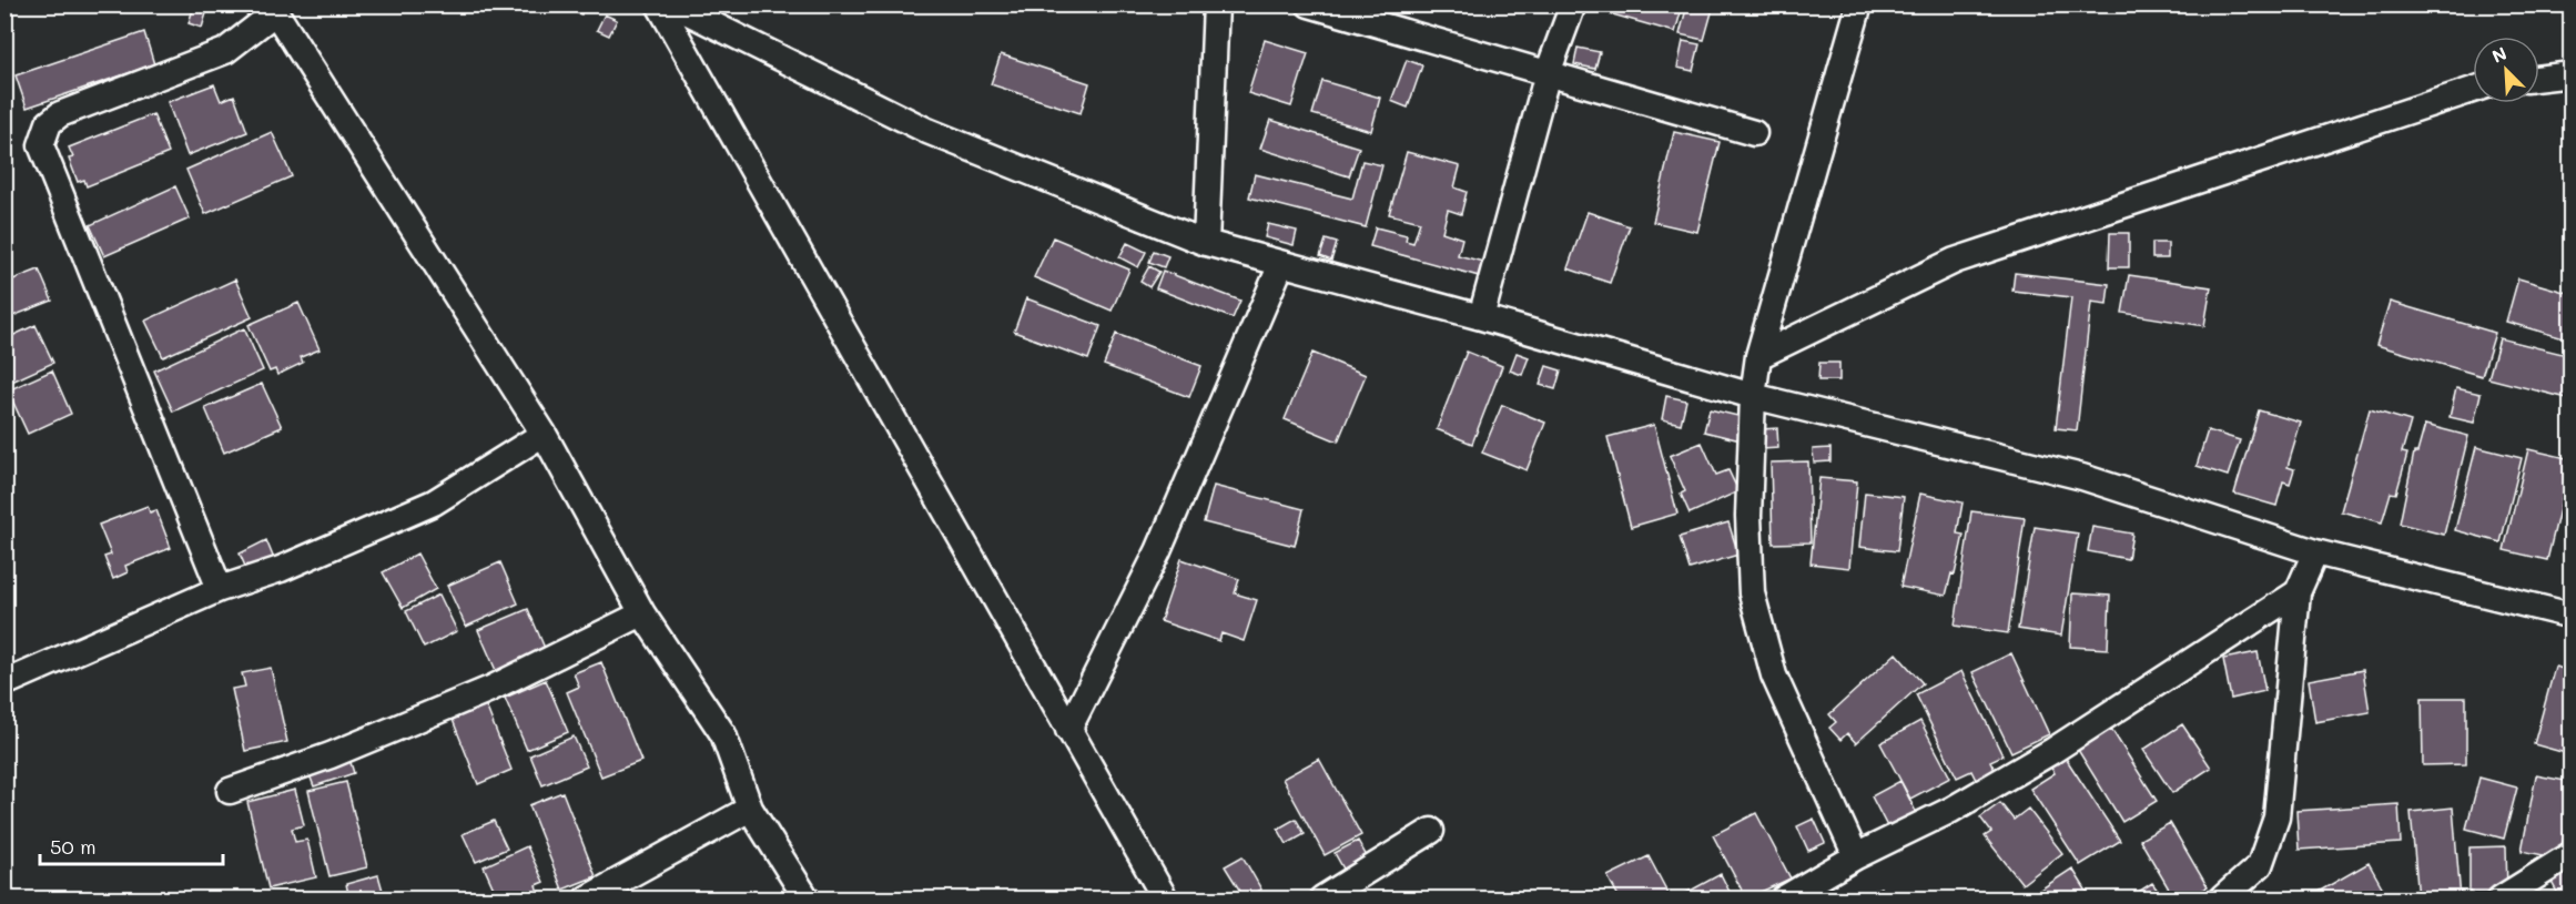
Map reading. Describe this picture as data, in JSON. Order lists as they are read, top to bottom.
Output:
{
  "scale_bar": "50 m",
  "north": "top left"
}
